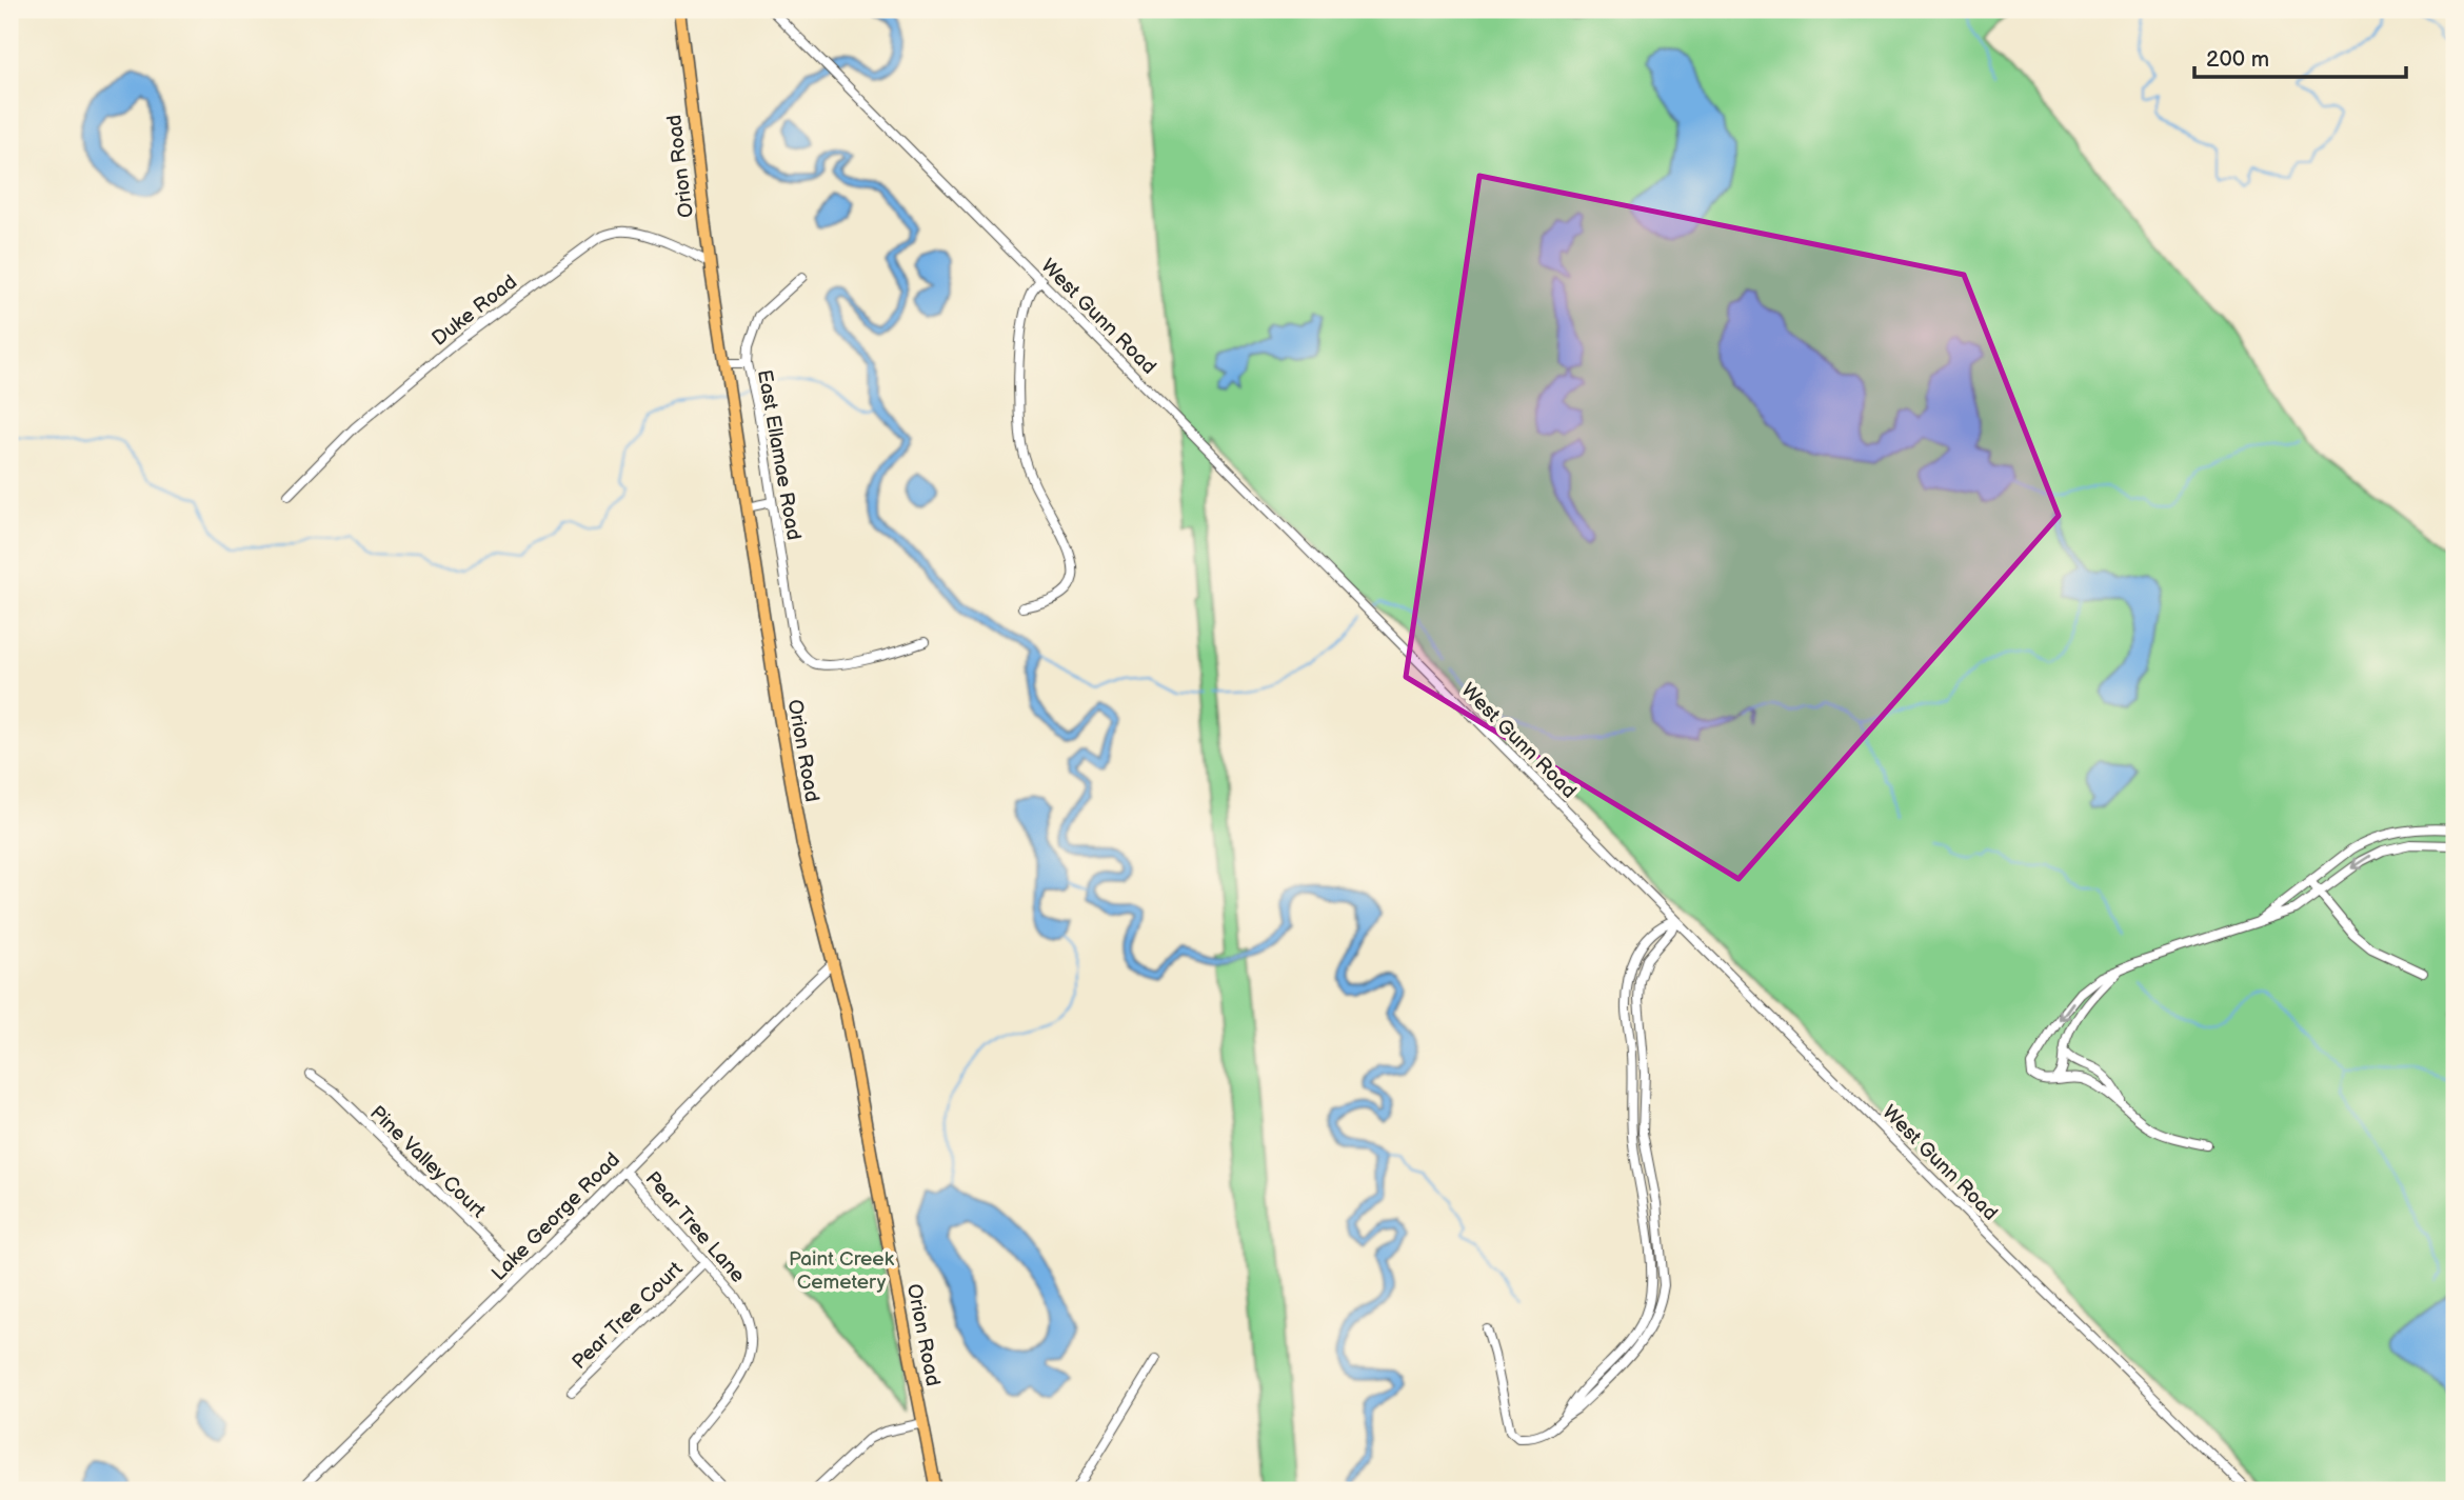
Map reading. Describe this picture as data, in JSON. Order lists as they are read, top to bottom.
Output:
{
  "streets": {
    "main road": ["Orion Road"],
    "street": [
      "Duke Road",
      "West Gunn Road",
      "East Ellamae Road",
      "Pine Valley Court",
      "Lake George Road",
      "Pear Tree Lane",
      "Pear Tree Court"
    ]
  },
  "crossings": [
    ["Orion Road", "Duke Road"],
    ["Orion Road", "Lake George Road"],
    ["Pine Valley Court", "Lake George Road"],
    ["Lake George Road", "Pear Tree Lane"],
    ["Pear Tree Lane", "Pear Tree Court"]
  ],
  "parks": ["Paint Creek Cemetery"],
  "scale_bar": "200 m"
}
